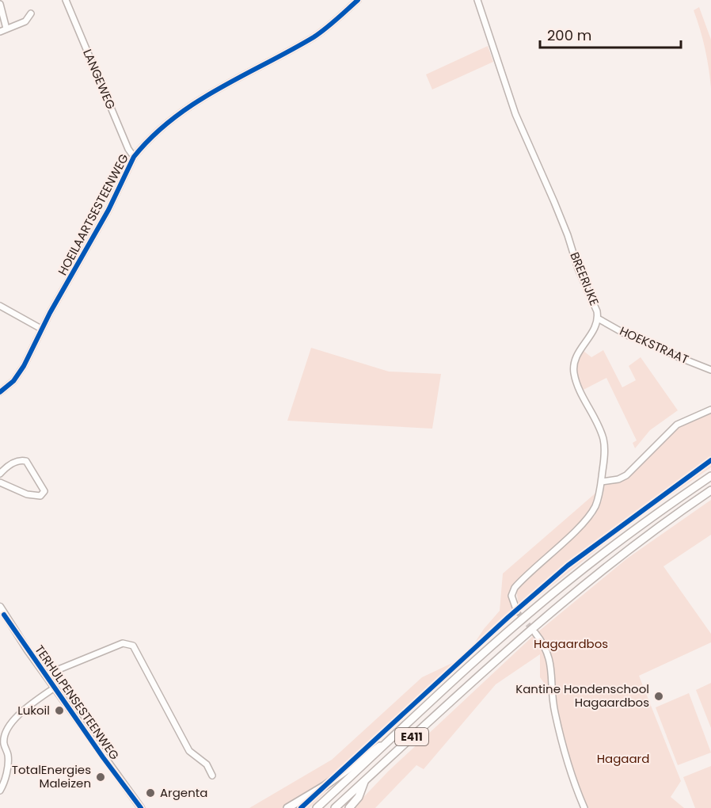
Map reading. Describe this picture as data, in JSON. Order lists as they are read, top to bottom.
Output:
{
  "streets": {
    "highway": ["E411"],
    "main road": ["TERHULPENSESTEENWEG"],
    "street": [
      "LANGEWEG",
      "HOEILAARTSESTEENWEG",
      "BREERIJKE",
      "HOEKSTRAAT"
    ]
  },
  "crossings": [
    ["LANGEWEG", "HOEILAARTSESTEENWEG"],
    ["BREERIJKE", "HOEKSTRAAT"]
  ],
  "parks": ["Hagaardbos", "Hagaard"],
  "places": [
    "Kantine Hondenschool Hagaardbos",
    "Lukoil",
    "TotalEnergies Maleizen",
    "Argenta"
  ],
  "scale_bar": "200 m"
}
